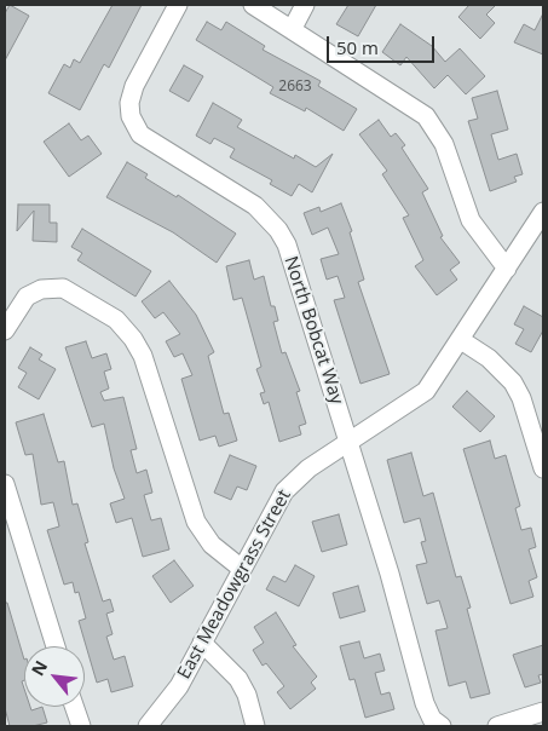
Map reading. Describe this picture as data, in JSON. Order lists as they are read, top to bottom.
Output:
{
  "streets": {
    "street": ["North Bobcat Way", "East Meadowgrass Street"]
  },
  "crossings": [
    ["North Bobcat Way", "East Meadowgrass Street"]
  ],
  "house_numbers": ["2663"],
  "scale_bar": "50 m",
  "north": "top left"
}
